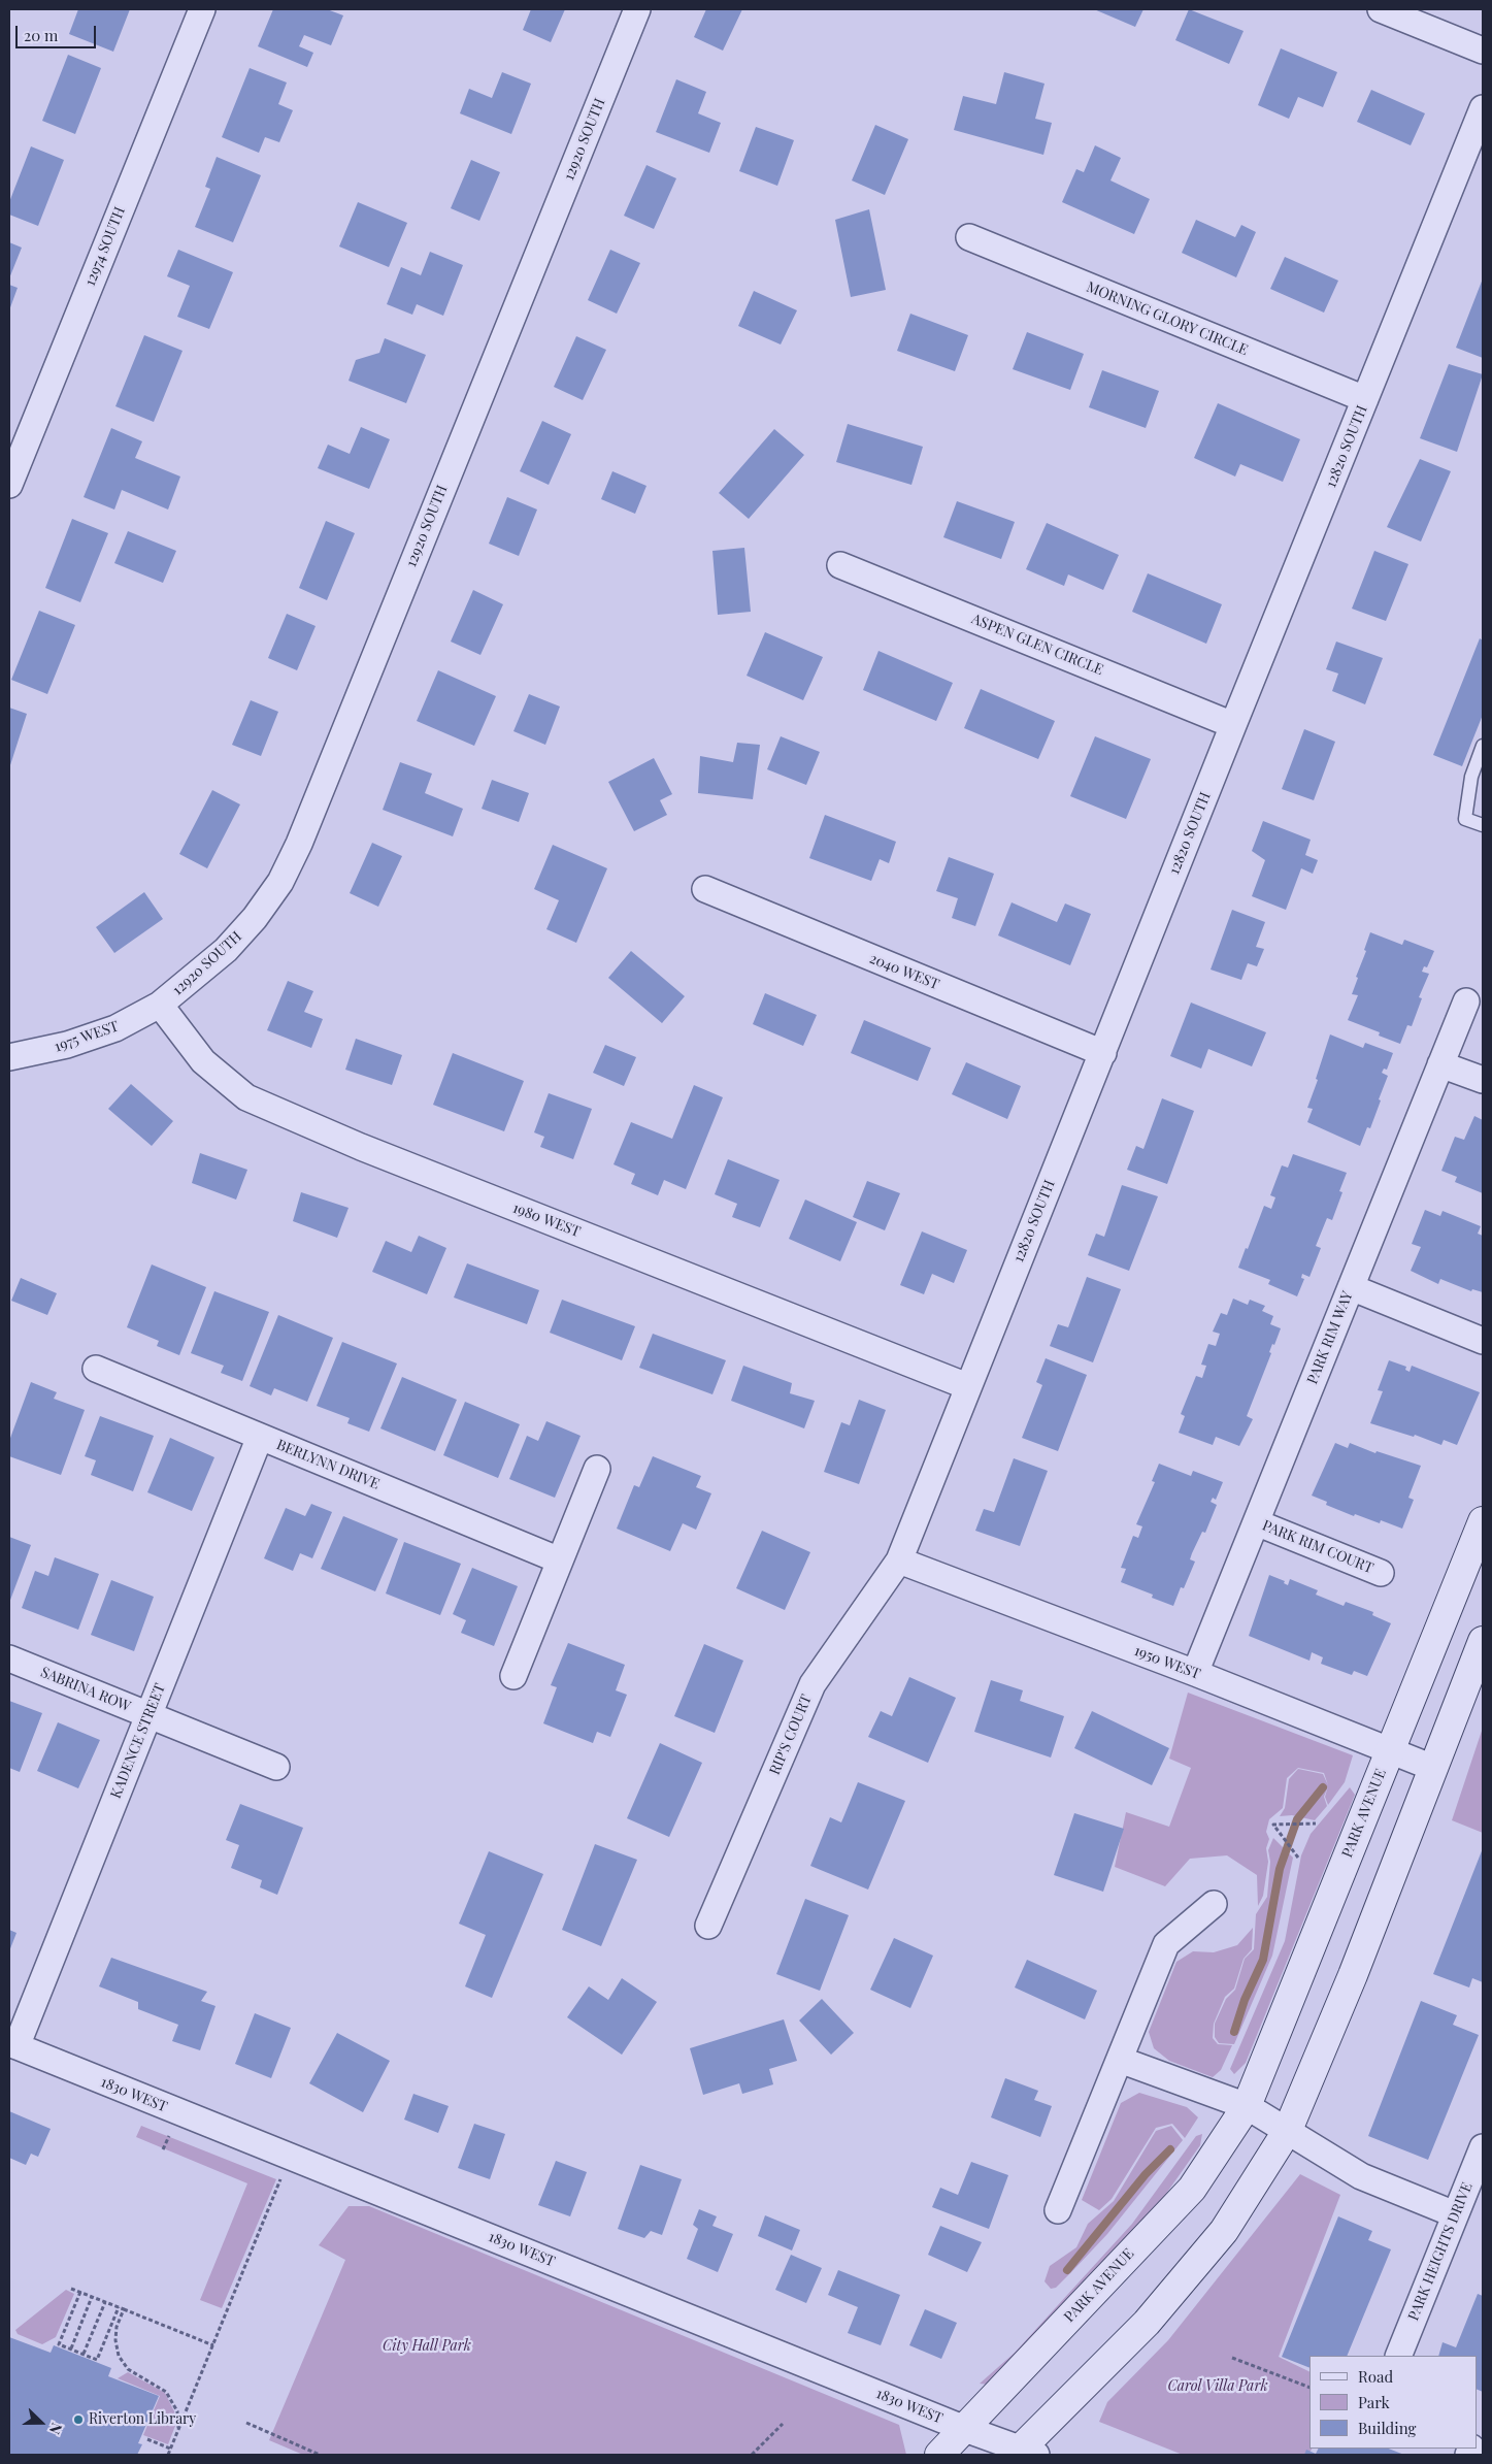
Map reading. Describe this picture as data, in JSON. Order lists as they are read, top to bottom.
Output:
{
  "streets": {
    "street": [
      "12920 SOUTH",
      "12974 SOUTH",
      "MORNING GLORY CIRCLE",
      "12820 SOUTH",
      "ASPEN GLEN CIRCLE",
      "2040 WEST",
      "1975 WEST",
      "1980 WEST",
      "PARK RIM WAY",
      "BERLYNN DRIVE",
      "PARK RIM COURT",
      "1950 WEST",
      "SABRINA ROW",
      "RIP'S COURT",
      "KADENCE STREET",
      "PARK AVENUE",
      "1830 WEST",
      "PARK HEIGHTS DRIVE"
    ]
  },
  "crossings": [
    ["12920 SOUTH", "1975 WEST"],
    ["12920 SOUTH", "1980 WEST"],
    ["MORNING GLORY CIRCLE", "12820 SOUTH"],
    ["12820 SOUTH", "ASPEN GLEN CIRCLE"],
    ["12820 SOUTH", "2040 WEST"],
    ["12820 SOUTH", "1980 WEST"],
    ["12820 SOUTH", "1950 WEST"],
    ["12820 SOUTH", "RIP'S COURT"],
    ["1975 WEST", "1980 WEST"],
    ["PARK RIM WAY", "PARK RIM COURT"],
    ["PARK RIM WAY", "1950 WEST"],
    ["BERLYNN DRIVE", "KADENCE STREET"],
    ["1950 WEST", "RIP'S COURT"],
    ["1950 WEST", "PARK AVENUE"],
    ["SABRINA ROW", "KADENCE STREET"],
    ["KADENCE STREET", "1830 WEST"],
    ["PARK AVENUE", "1830 WEST"]
  ],
  "parks": ["City Hall Park", "Carol Villa Park"],
  "places": ["Riverton Library"],
  "legend": ["Road", "Park", "Building"],
  "scale_bar": "20 m",
  "north": "right"
}
